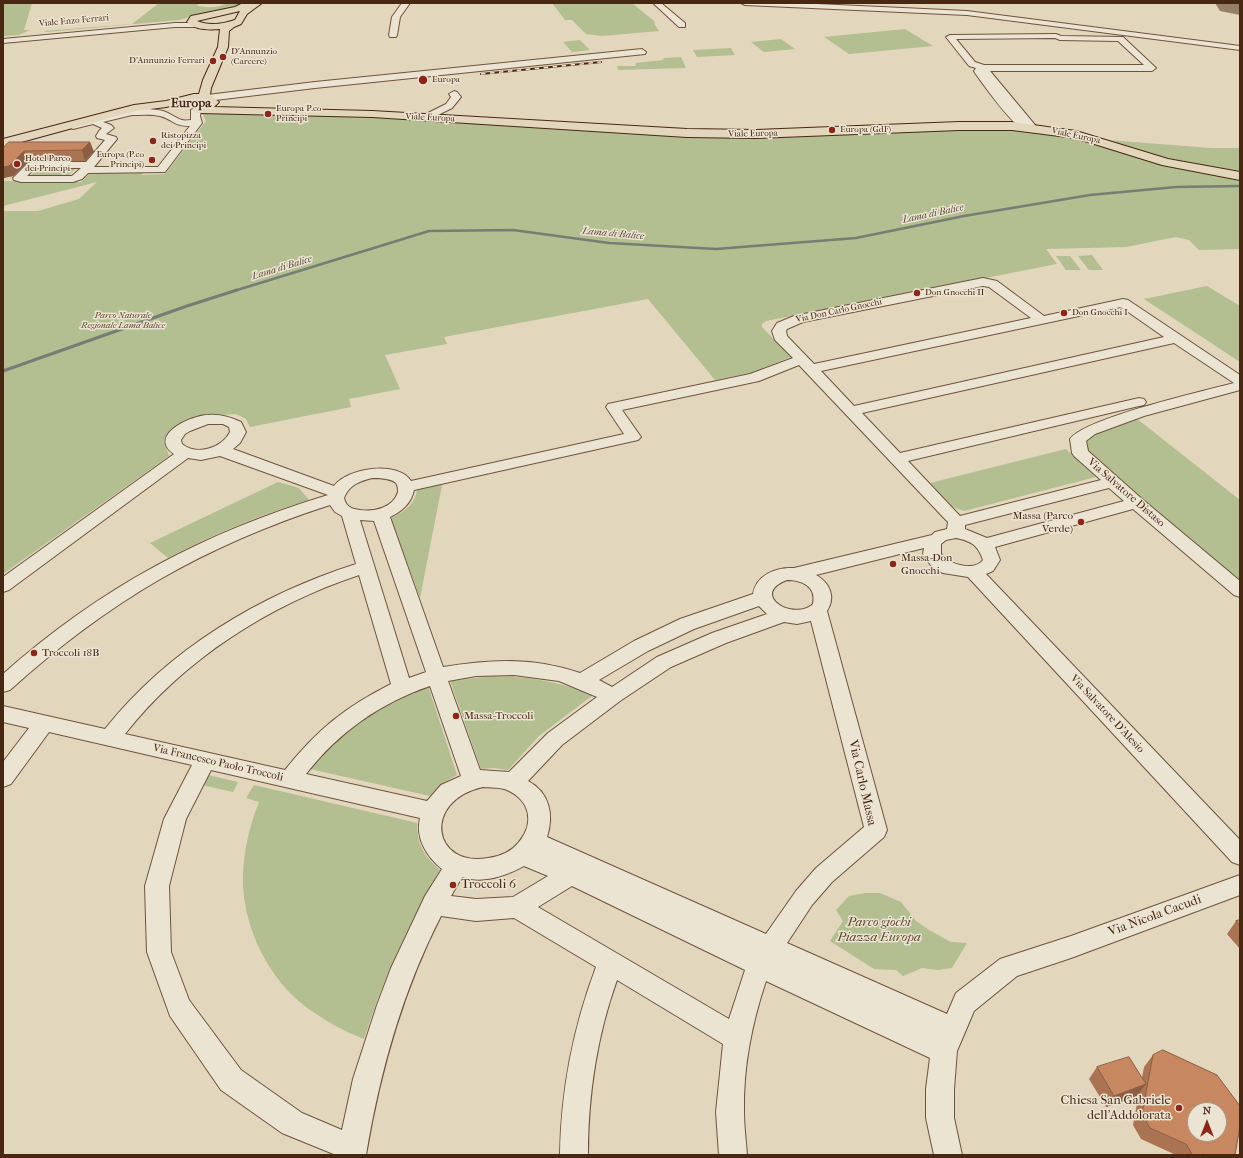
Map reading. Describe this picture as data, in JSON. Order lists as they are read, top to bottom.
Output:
{
  "streets": {
    "main road": ["Viale Europa"],
    "street": [
      "Viale Enzo Ferrari",
      "Via Don Carlo Gnocchi",
      "Via Salvatore Distaso",
      "Via Salvatore D'Alesio",
      "Via Francesco Paolo Troccoli",
      "Via Carlo Massa",
      "Via Nicola Cacudi"
    ]
  },
  "crossings": [
    ["Via Don Carlo Gnocchi", "Via Salvatore D'Alesio"]
  ],
  "districts": ["Europa"],
  "water": ["Lama di Balice"],
  "parks": ["Parco Naturale Regionale Lama Balice", "Parco giochi Piazza Europa"],
  "places": [
    "D'Annunzio (Carcere)",
    "D'Annunzio-Ferrari",
    "Europa",
    "Europa-P.co Principi",
    "Europa (GdF)",
    "Ristopizza dei Principi",
    "Europa (P.co Principi)",
    "Hotel Parco dei Principi",
    "Don Gnocchi II",
    "Don Gnocchi I",
    "Massa (Parco Verde)",
    "Massa-Don Gnocchi",
    "Troccoli 18B",
    "Massa-Troccoli",
    "Troccoli 6",
    "Chiesa San Gabriele dell'Addolorata"
  ],
  "north": "top"
}
